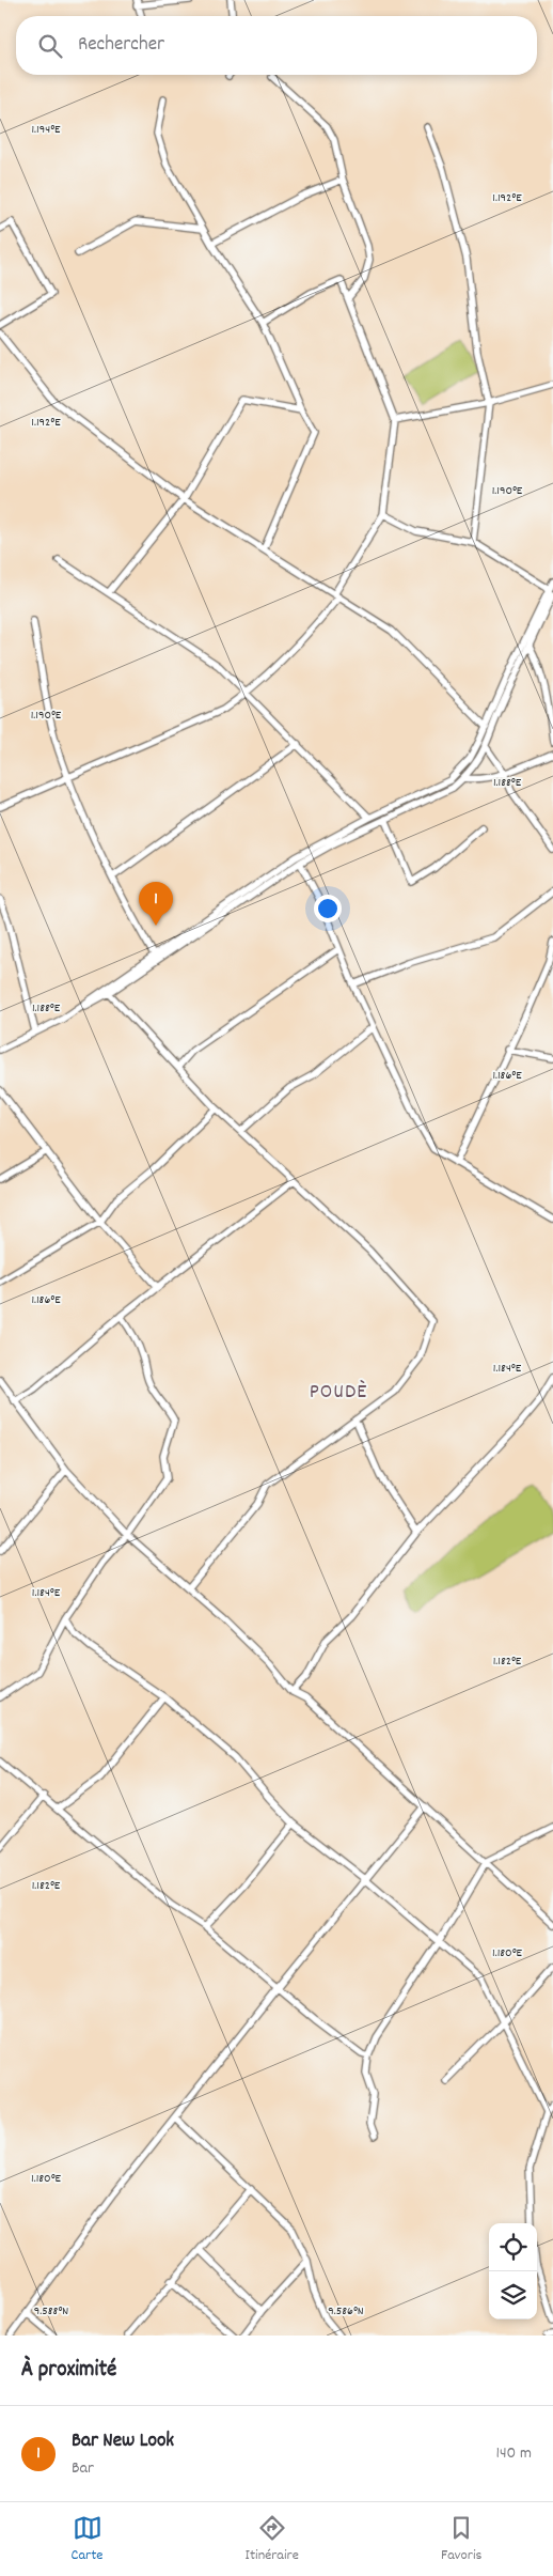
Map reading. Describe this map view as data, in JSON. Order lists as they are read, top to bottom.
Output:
{
  "districts": ["POUDÈ"],
  "page": {
    "search": "Rechercher",
    "pins": "1",
    "heading": "À proximité",
    "list": [
      {
        "mark": "1",
        "name": "Bar New Look",
        "note": "Bar",
        "value": "140 m"
      }
    ],
    "nav": ["Carte", "Itinéraire", "Favoris"]
  },
  "coordinates": [
    "1.194°E",
    "1.192°E",
    "1.190°E",
    "1.188°E",
    "1.186°E",
    "1.184°E",
    "1.182°E",
    "1.180°E",
    "9.588°N",
    "9.586°N"
  ]
}
